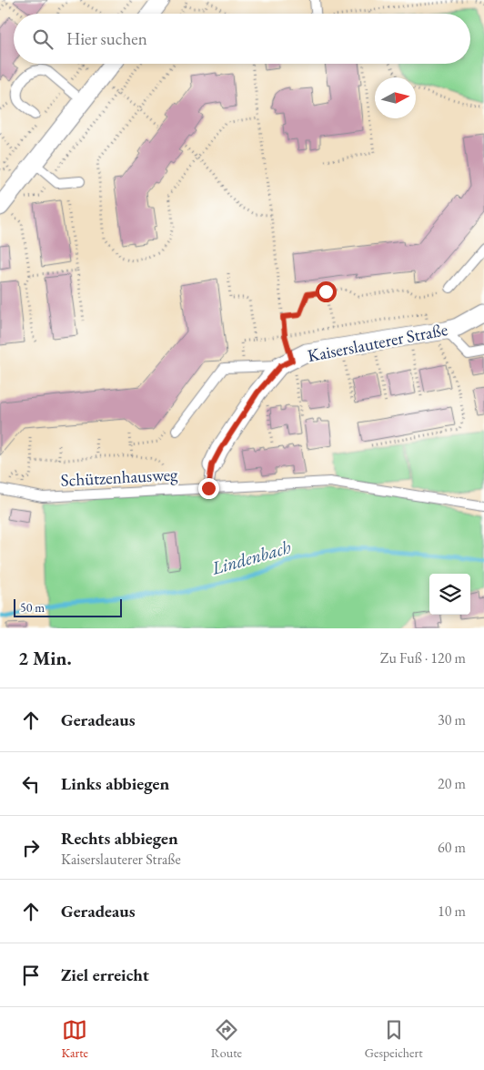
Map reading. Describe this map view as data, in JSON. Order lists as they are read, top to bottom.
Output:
{
  "streets": {
    "street": ["Kaiserslauterer Straße"],
    "lane": ["Schützenhausweg"]
  },
  "water": ["Lindenbach"],
  "scale_bar": "50 m",
  "north": "right",
  "page": {
    "search": "Hier suchen",
    "scale": "50 m",
    "heading": ["2 Min.", "Zu Fuß · 120 m"],
    "list": [
      ["Geradeaus", "30 m"],
      ["Links abbiegen", "20 m"],
      ["Rechts abbiegen", "Kaiserslauterer Straße", "60 m"],
      ["Geradeaus", "10 m"],
      "Ziel erreicht"
    ],
    "nav": ["Karte", "Route", "Gespeichert"]
  }
}
